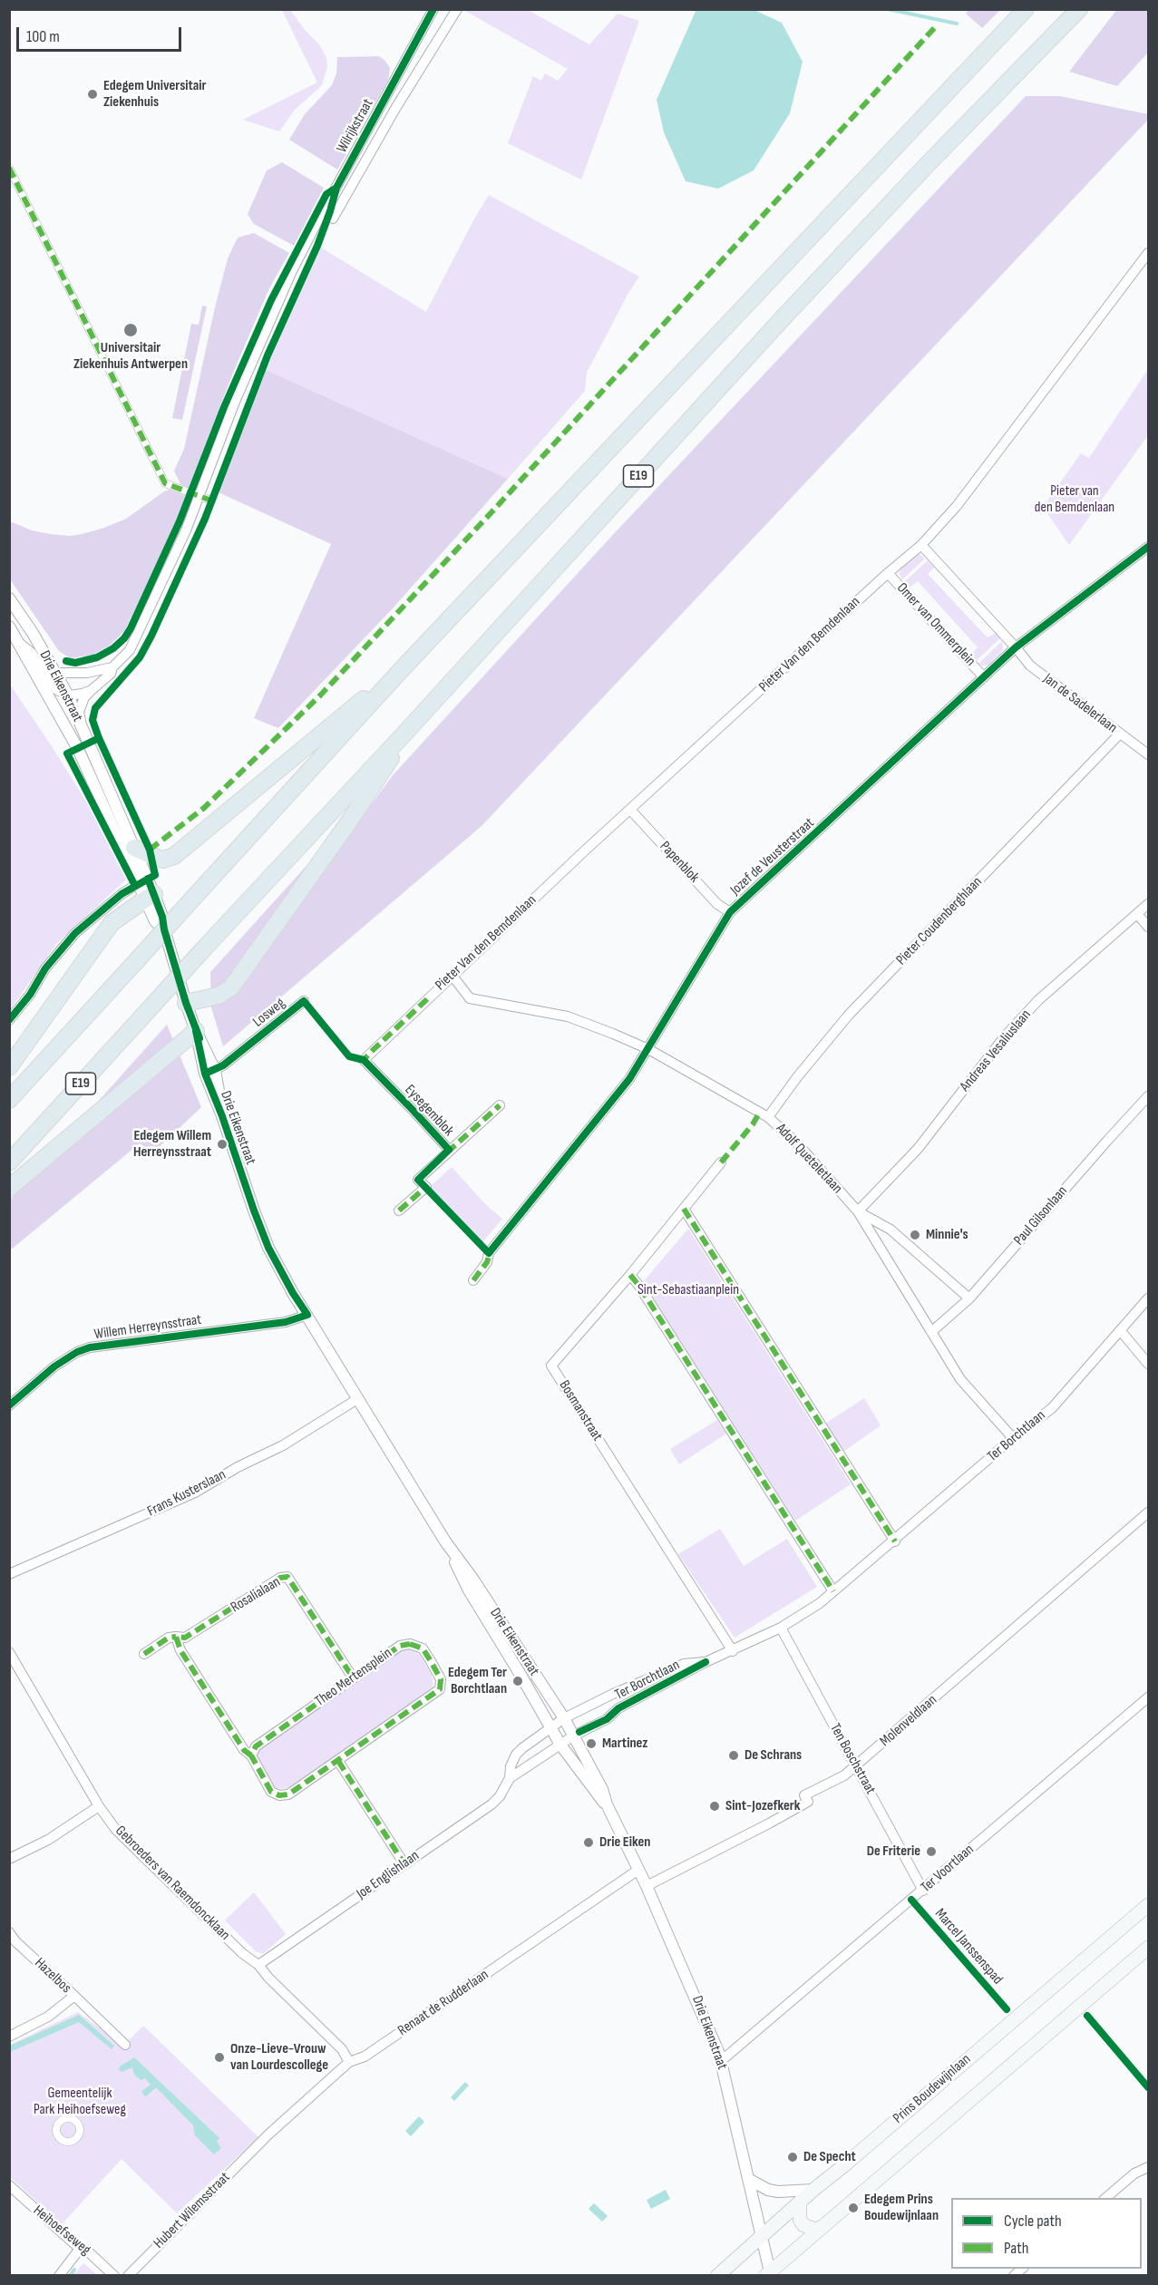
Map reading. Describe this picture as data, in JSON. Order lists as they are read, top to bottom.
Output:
{
  "streets": {
    "highway": ["E19"],
    "main road": ["Prins Boudewijnlaan"],
    "street": [
      "Wilrijkstraat",
      "Omer van Ommerplein",
      "Pieter Van den Bemdenlaan",
      "Drie Eikenstraat",
      "Jan de Sadelerlaan",
      "Jozef de Veusterstraat",
      "Papenblok",
      "Pieter Coudenberghlaan",
      "Losweg",
      "Andreas Vesaliuslaan",
      "Eysegemblok",
      "Adolf Queteletlaan",
      "Paul Gilsonlaan",
      "Willem Herreynsstraat",
      "Bosmanstraat",
      "Ter Borchtlaan",
      "Frans Kusterslaan",
      "Rosalialaan",
      "Theo Mertensplein",
      "Molenveldlaan",
      "Ten Boschstraat",
      "Ter Voortlaan",
      "Joe Englishlaan",
      "Gebroeders van Raemdoncklaan",
      "Hazelbos",
      "Renaat de Rudderlaan",
      "Hubert Wilemsstraat",
      "Heihoefseweg"
    ],
    "cycle path": ["Marcel Janssenspad"]
  },
  "crossings": [
    ["Wilrijkstraat", "Drie Eikenstraat"],
    ["Omer van Ommerplein", "Pieter Van den Bemdenlaan"],
    ["Omer van Ommerplein", "Jozef de Veusterstraat"],
    ["Pieter Van den Bemdenlaan", "Papenblok"],
    ["Pieter Van den Bemdenlaan", "Eysegemblok"],
    ["Pieter Van den Bemdenlaan", "Adolf Queteletlaan"],
    ["Drie Eikenstraat", "Losweg"],
    ["Drie Eikenstraat", "Willem Herreynsstraat"],
    ["Drie Eikenstraat", "Ter Borchtlaan"],
    ["Drie Eikenstraat", "Frans Kusterslaan"],
    ["Drie Eikenstraat", "Molenveldlaan"],
    ["Drie Eikenstraat", "Ter Voortlaan"],
    ["Drie Eikenstraat", "Joe Englishlaan"],
    ["Drie Eikenstraat", "Renaat de Rudderlaan"],
    ["Drie Eikenstraat", "Prins Boudewijnlaan"],
    ["Jan de Sadelerlaan", "Jozef de Veusterstraat"],
    ["Jan de Sadelerlaan", "Pieter Coudenberghlaan"],
    ["Jozef de Veusterstraat", "Papenblok"],
    ["Jozef de Veusterstraat", "Adolf Queteletlaan"],
    ["Pieter Coudenberghlaan", "Adolf Queteletlaan"],
    ["Andreas Vesaliuslaan", "Adolf Queteletlaan"],
    ["Adolf Queteletlaan", "Paul Gilsonlaan"],
    ["Adolf Queteletlaan", "Ter Borchtlaan"],
    ["Bosmanstraat", "Ter Borchtlaan"],
    ["Ter Borchtlaan", "Ten Boschstraat"],
    ["Ter Borchtlaan", "Joe Englishlaan"],
    ["Rosalialaan", "Theo Mertensplein"],
    ["Molenveldlaan", "Ten Boschstraat"],
    ["Ten Boschstraat", "Ter Voortlaan"],
    ["Joe Englishlaan", "Gebroeders van Raemdoncklaan"],
    ["Gebroeders van Raemdoncklaan", "Renaat de Rudderlaan"],
    ["Renaat de Rudderlaan", "Hubert Wilemsstraat"]
  ],
  "parks": ["Pieter van den Bemdenlaan", "Sint-Sebastiaanplein", "Gemeentelijk Park Heihoefseweg"],
  "places": [
    "Edegem Universitair Ziekenhuis",
    "Universitair Ziekenhuis Antwerpen",
    "Edegem Willem Herreynsstraat",
    "Minnie's",
    "Edegem Ter Borchtlaan",
    "Martinez",
    "De Schrans",
    "Sint-Jozefkerk",
    "Drie Eiken",
    "De Friterie",
    "Onze-Lieve-Vrouw van Lourdescollege",
    "De Specht",
    "Edegem Prins Boudewijnlaan"
  ],
  "legend": ["Cycle path", "Path"],
  "scale_bar": "100 m"
}
